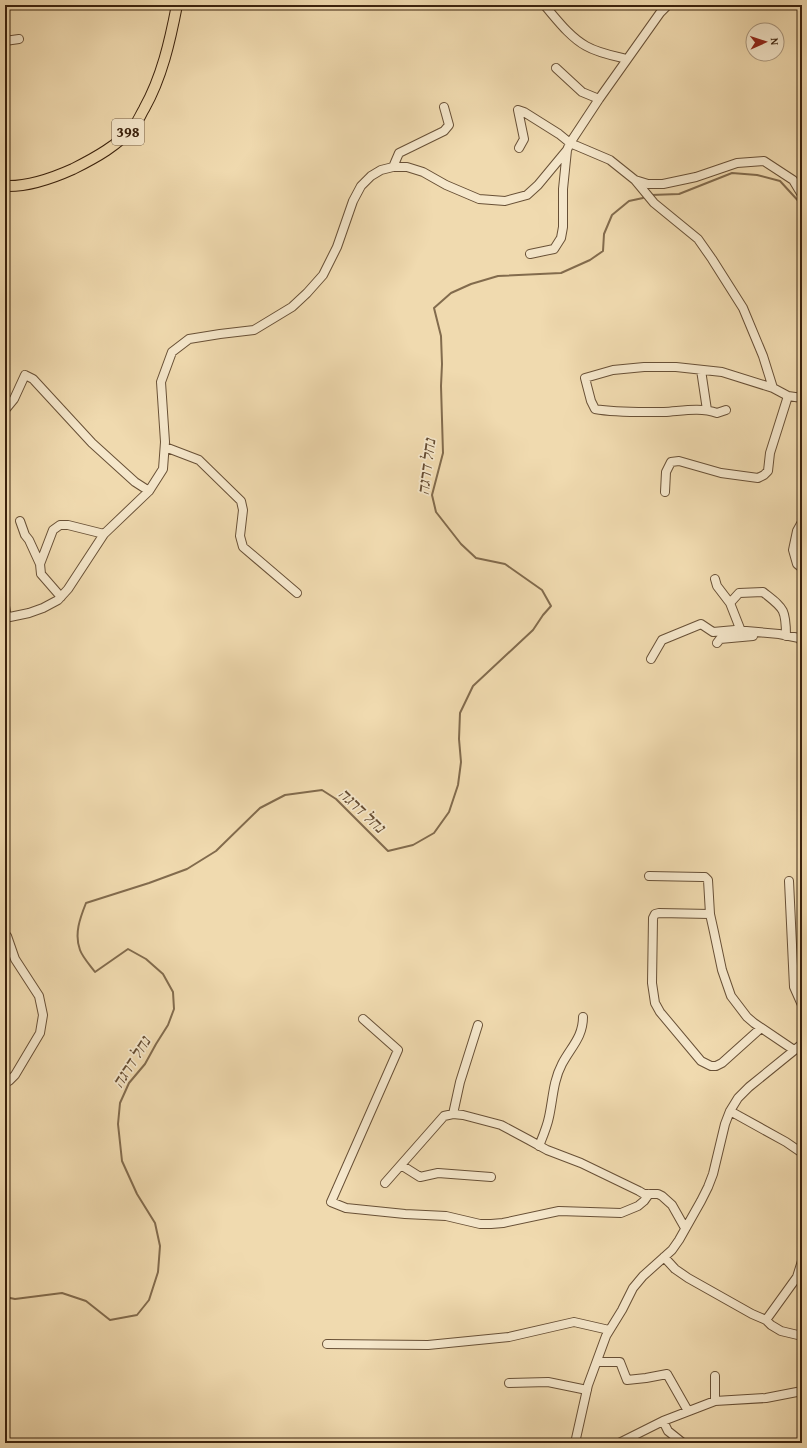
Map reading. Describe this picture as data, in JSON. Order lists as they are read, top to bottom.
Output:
{
  "streets": {
    "main road": ["398"]
  },
  "water": ["נחל דרגה"],
  "north": "right"
}
